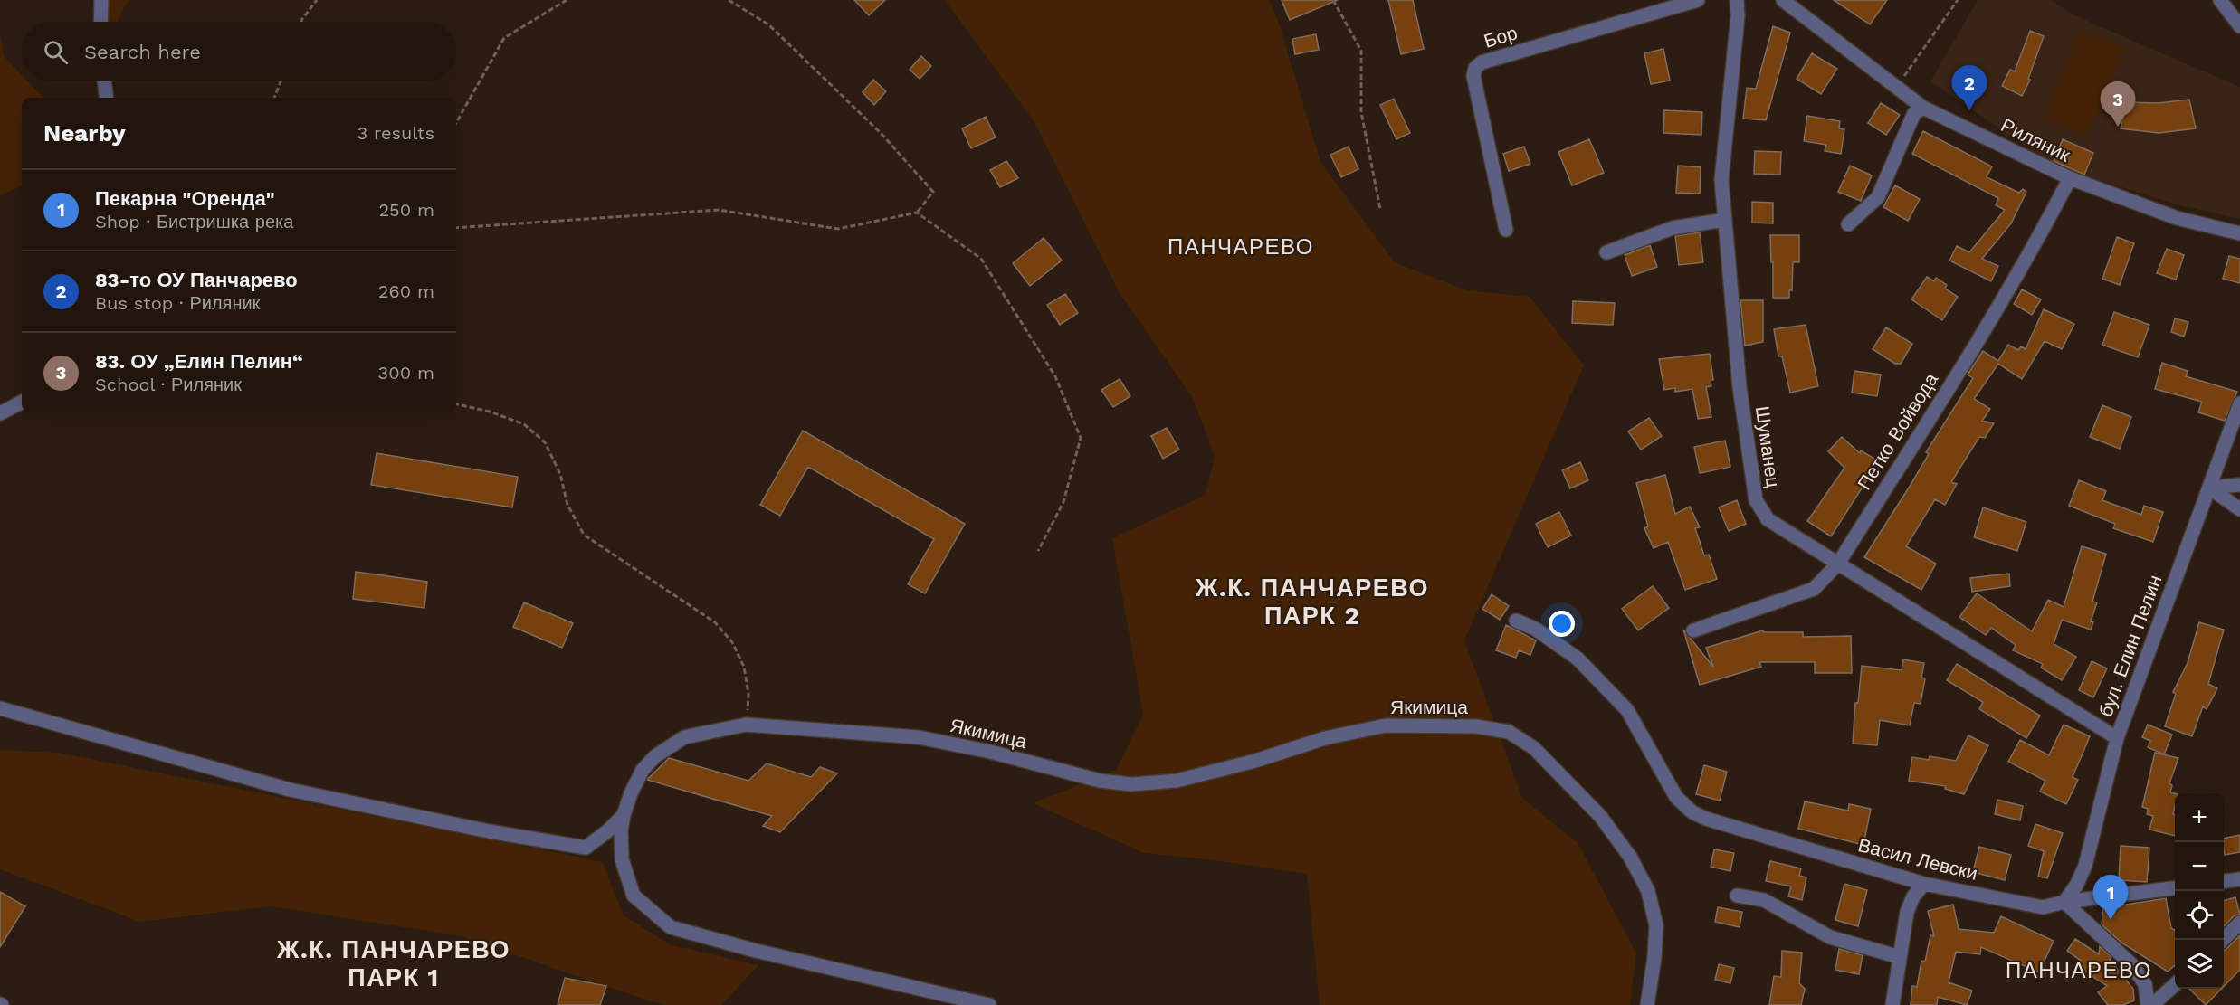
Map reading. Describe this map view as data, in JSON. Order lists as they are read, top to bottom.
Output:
{
  "streets": {
    "street": [
      "Бор",
      "Риляник",
      "Петко Войвода",
      "Шуманец",
      "бул. Елин Пелин",
      "Якимица",
      "Васил Левски"
    ]
  },
  "crossings": [
    ["Риляник", "Петко Войвода"],
    ["Петко Войвода", "Шуманец"],
    ["Шуманец", "бул. Елин Пелин"],
    ["бул. Елин Пелин", "Васил Левски"]
  ],
  "districts": [
    "ПАНЧАРЕВО",
    "Ж.К. ПАНЧАРЕВО ПАРК 2",
    "Ж.К. ПАНЧАРЕВО ПАРК 1",
    "ПАНЧАРЕВО"
  ],
  "page": {
    "search": "Search here",
    "pins": ["2", "3", "1"],
    "heading": ["Nearby", "3 results"],
    "list": [
      {
        "mark": "1",
        "name": "Пекарна \"Оренда\"",
        "note": "Shop · Бистришка река",
        "value": "250 m"
      },
      {
        "mark": "2",
        "name": "83-то ОУ Панчарево",
        "note": "Bus stop · Риляник",
        "value": "260 m"
      },
      {
        "mark": "3",
        "name": "83. ОУ „Елин Пелин“",
        "note": "School · Риляник",
        "value": "300 m"
      }
    ],
    "map_buttons": ["+", "−"]
  }
}
